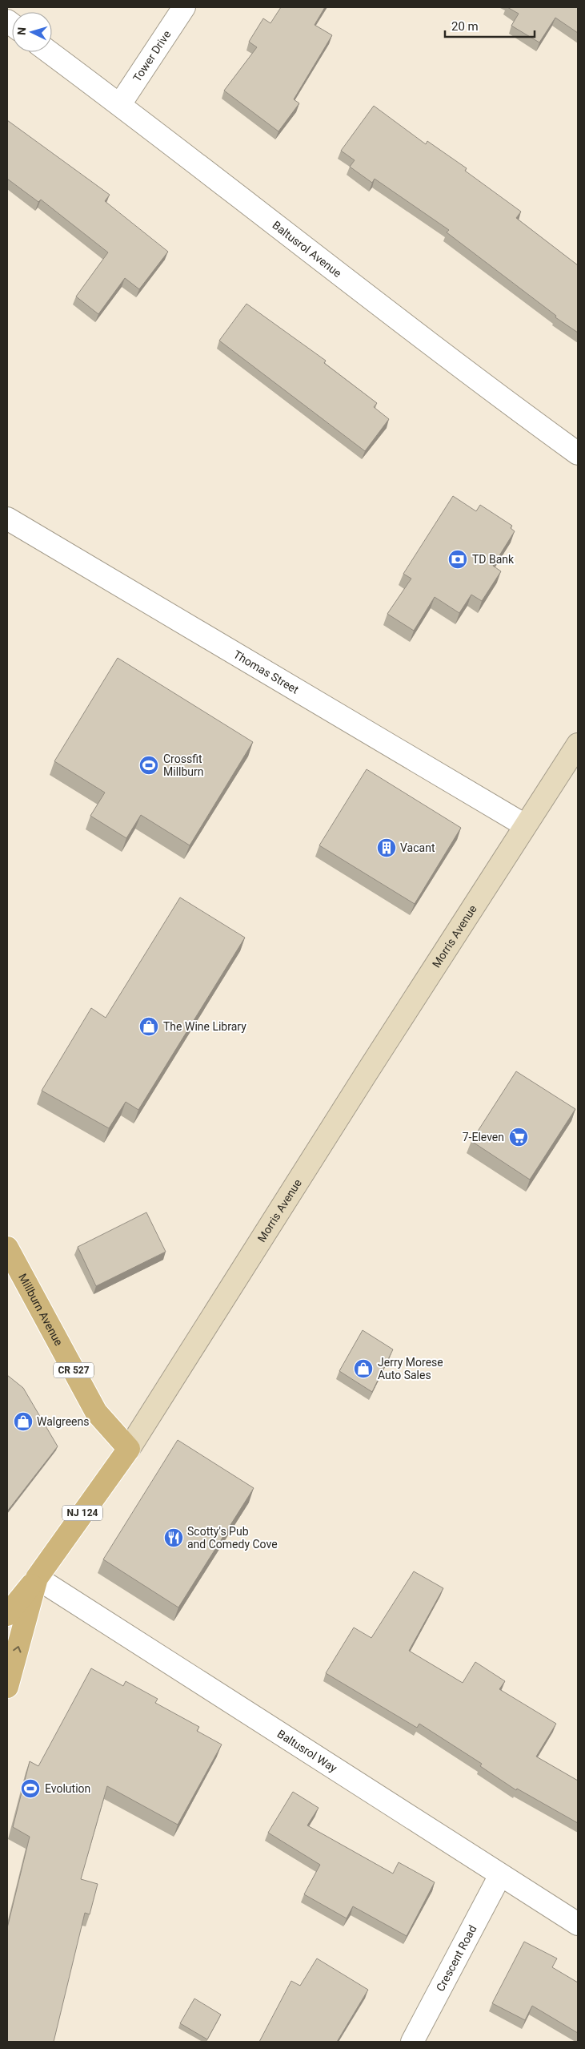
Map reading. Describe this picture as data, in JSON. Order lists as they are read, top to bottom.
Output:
{
  "streets": {
    "main road": [
      "Morris Avenue",
      "Millburn Avenue",
      "CR 527",
      "NJ 124"
    ],
    "street": [
      "Tower Drive",
      "Baltusrol Avenue",
      "Thomas Street",
      "Baltusrol Way",
      "Crescent Road"
    ]
  },
  "crossings": [
    ["Tower Drive", "Baltusrol Avenue"],
    ["Thomas Street", "Morris Avenue"],
    ["Morris Avenue", "Millburn Avenue"],
    ["Morris Avenue", "NJ 124"],
    ["Morris Avenue", "Baltusrol Way"],
    ["NJ 124", "Baltusrol Way"],
    ["Baltusrol Way", "Crescent Road"]
  ],
  "places": {
    "bank": ["TD Bank"],
    "sports": ["Crossfit Millburn", "Evolution"],
    "building": ["Vacant"],
    "shop": ["The Wine Library", "Jerry Morese Auto Sales", "Walgreens"],
    "supermarket": ["7-Eleven"],
    "restaurant": ["Scotty's Pub and Comedy Cove"]
  },
  "scale_bar": "20 m",
  "north": "left"
}
